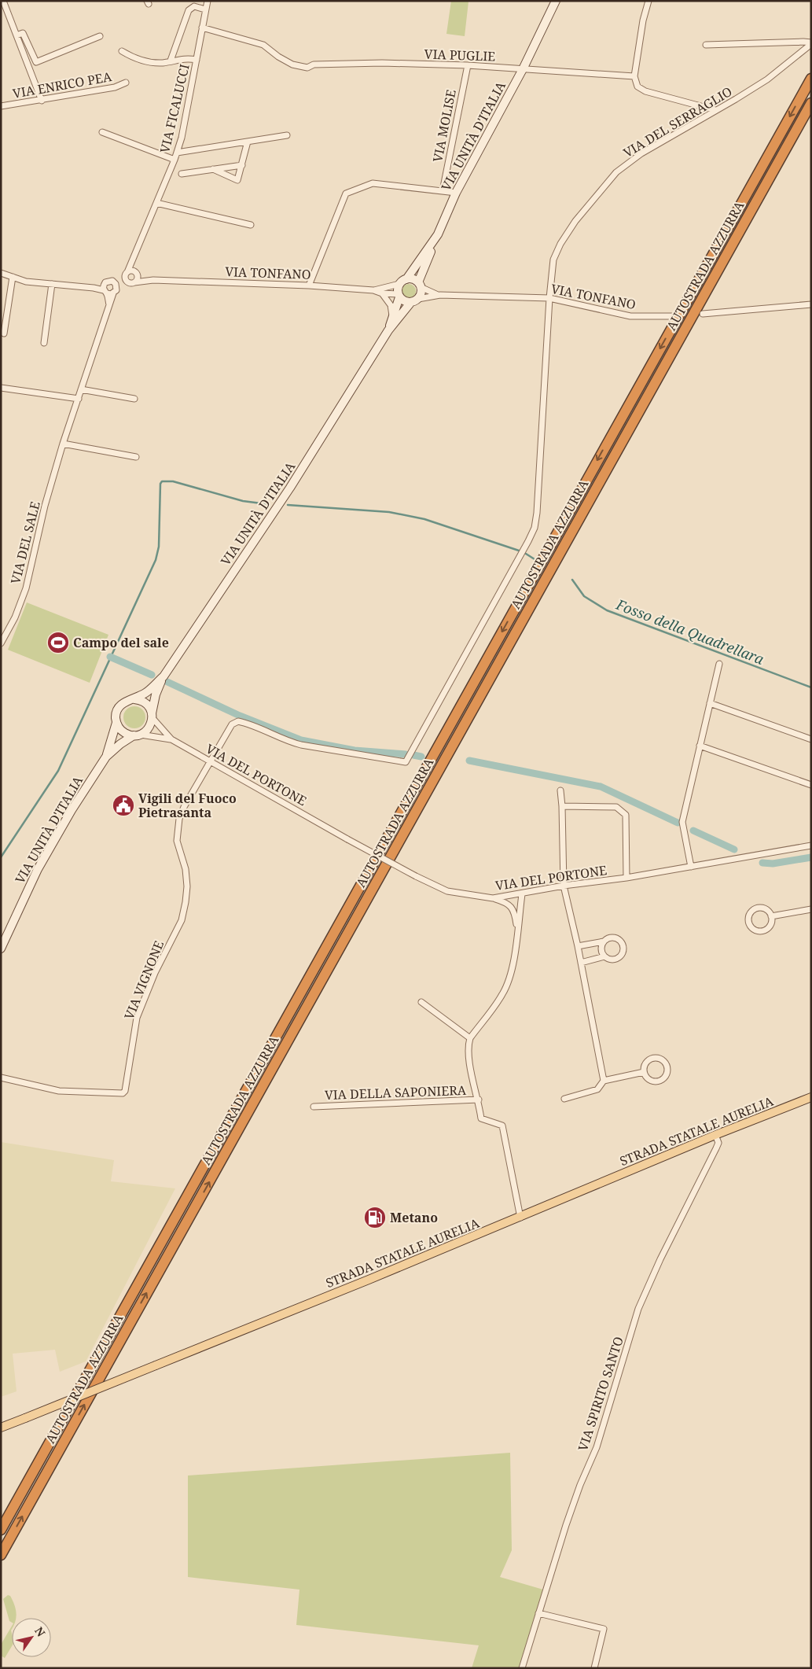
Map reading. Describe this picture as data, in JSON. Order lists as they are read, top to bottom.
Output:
{
  "streets": {
    "highway": ["AUTOSTRADA AZZURRA"],
    "main road": ["VIA UNITÀ D'ITALIA", "STRADA STATALE AURELIA"],
    "street": [
      "VIA PUGLIE",
      "VIA ENRICO PEA",
      "VIA FICALUCCI",
      "VIA DEL SERRAGLIO",
      "VIA MOLISE",
      "VIA TONFANO",
      "VIA DEL SALE",
      "VIA DEL PORTONE",
      "VIA VIGNONE",
      "VIA DELLA SAPONIERA",
      "VIA SPIRITO SANTO"
    ]
  },
  "crossings": [
    ["VIA PUGLIE", "VIA FICALUCCI"],
    ["VIA PUGLIE", "VIA MOLISE"],
    ["VIA PUGLIE", "VIA UNITÀ D'ITALIA"],
    ["VIA DEL SERRAGLIO", "VIA TONFANO"],
    ["VIA DEL SERRAGLIO", "VIA DEL PORTONE"],
    ["VIA DEL SERRAGLIO", "VIA VIGNONE"],
    ["VIA UNITÀ D'ITALIA", "VIA TONFANO"],
    ["VIA UNITÀ D'ITALIA", "VIA DEL PORTONE"],
    ["VIA DEL PORTONE", "VIA VIGNONE"],
    ["VIA DELLA SAPONIERA", "STRADA STATALE AURELIA"],
    ["STRADA STATALE AURELIA", "VIA SPIRITO SANTO"]
  ],
  "water": ["Fosso della Quadrellara"],
  "places": {
    "sports": ["Campo del sale"],
    "public building": ["Vigili del Fuoco Pietrasanta"],
    "fuel station": ["Metano"]
  },
  "north": "top right"
}
